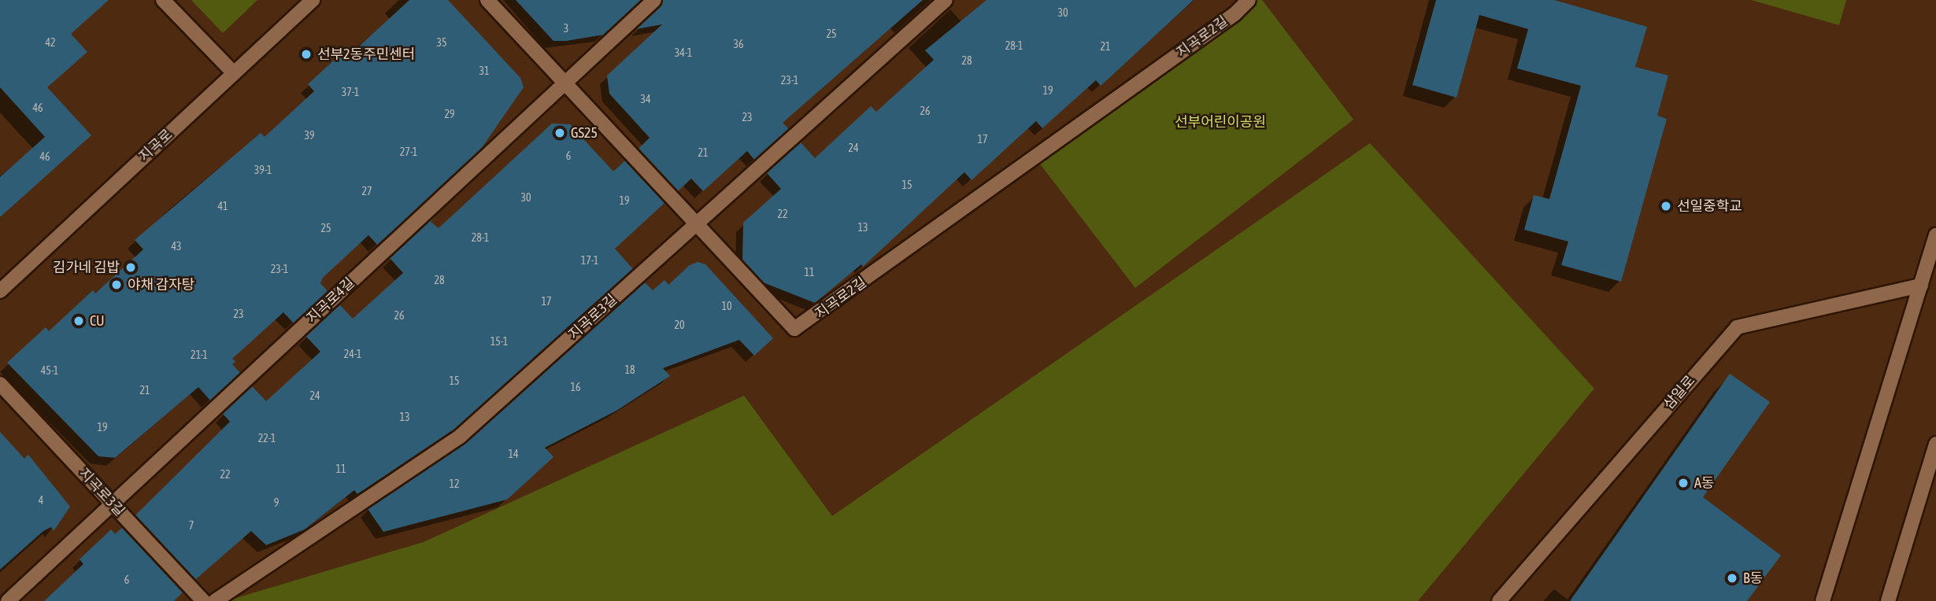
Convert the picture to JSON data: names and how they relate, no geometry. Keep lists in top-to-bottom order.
{
  "streets": {
    "street": [
      "지곡로2길",
      "지곡로",
      "지곡로4길",
      "지곡로3길",
      "삼일로"
    ]
  },
  "crossings": [
    ["지곡로2길", "지곡로4길"],
    ["지곡로2길", "지곡로3길"],
    ["지곡로4길", "지곡로3길"]
  ],
  "parks": ["선부어린이공원"],
  "places": [
    "선부2동주민센터",
    "GS25",
    "선일중학교",
    "김가네 김밥",
    "야채 감자탕",
    "CU",
    "A동",
    "B동"
  ],
  "house_numbers": [
    "30",
    "3",
    "25",
    "42",
    "35",
    "36",
    "28-1",
    "21",
    "34-1",
    "28",
    "31",
    "23-1",
    "19",
    "37-1",
    "34",
    "46",
    "26",
    "29",
    "23",
    "39",
    "17",
    "24",
    "27-1",
    "21",
    "6",
    "46",
    "39-1",
    "15",
    "27",
    "30",
    "19",
    "41",
    "22",
    "13",
    "25",
    "28-1",
    "43",
    "17-1",
    "23-1",
    "11",
    "28",
    "17",
    "10",
    "23",
    "26",
    "20",
    "15-1",
    "24-1",
    "21-1",
    "18",
    "45-1",
    "15",
    "16",
    "21",
    "24",
    "13",
    "19",
    "22-1",
    "14",
    "11",
    "22",
    "12",
    "4",
    "9",
    "7",
    "6"
  ]
}
